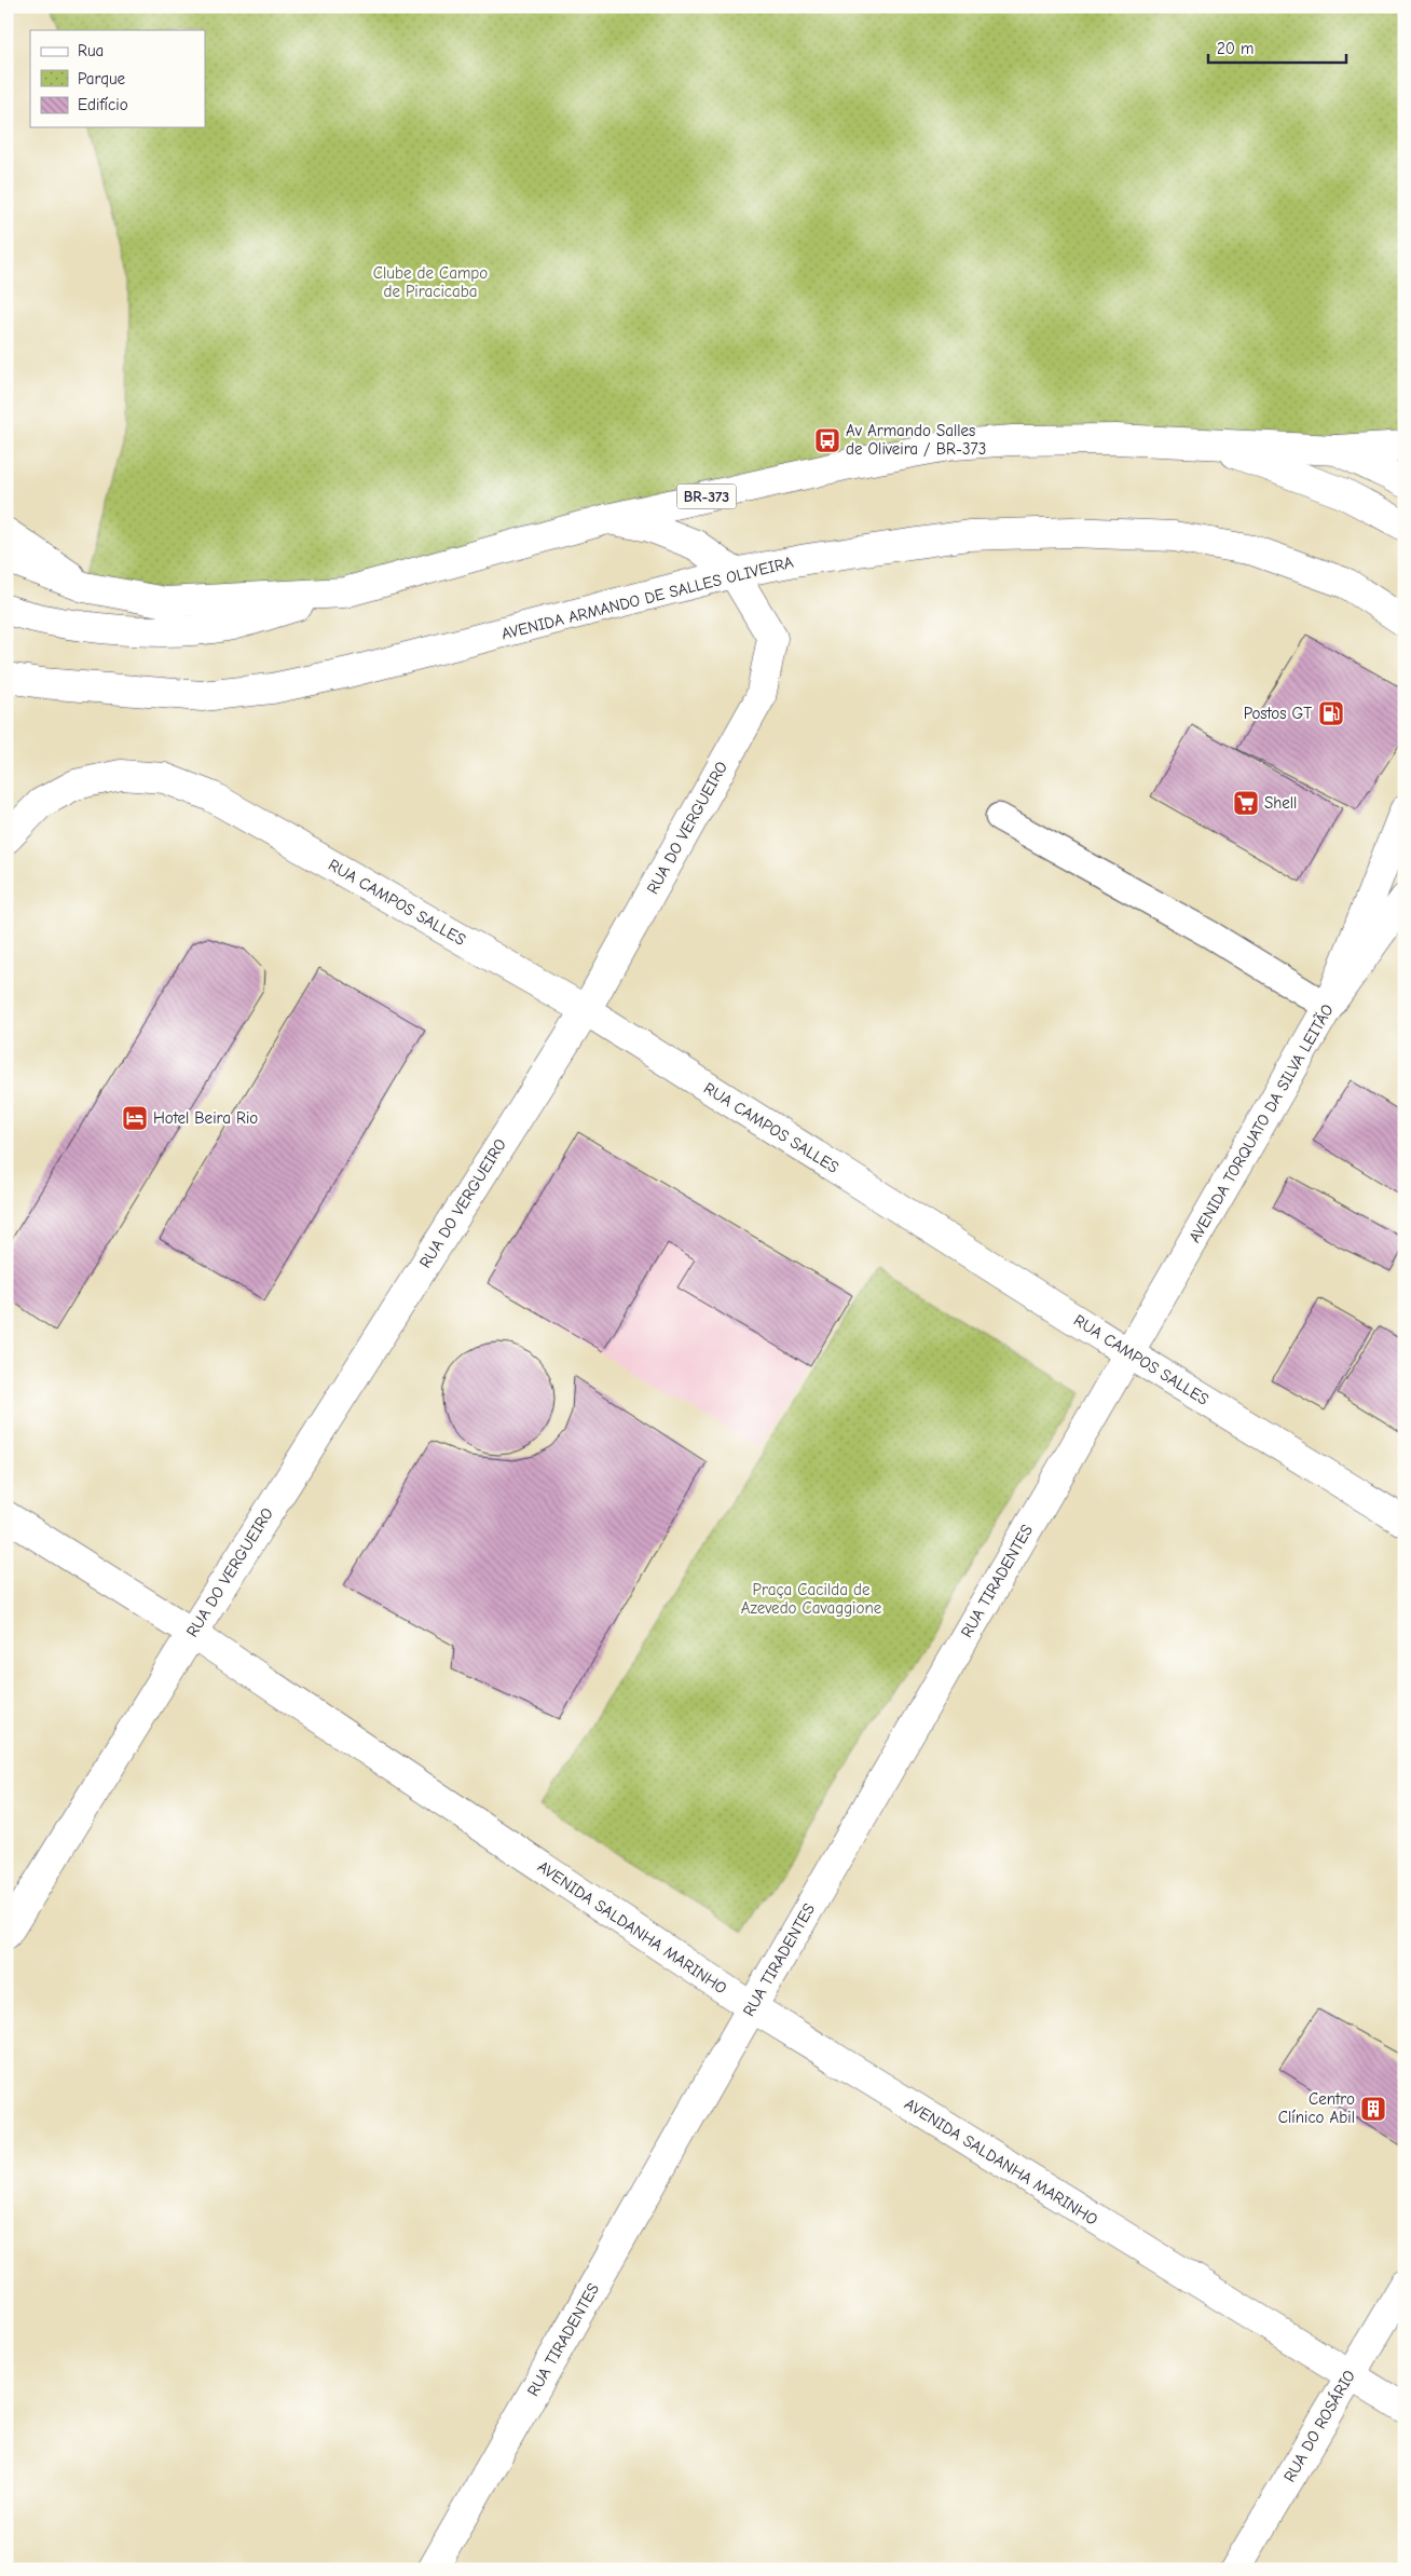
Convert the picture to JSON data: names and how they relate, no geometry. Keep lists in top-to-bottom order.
{
  "streets": {
    "street": [
      "BR-373",
      "AVENIDA ARMANDO DE SALLES OLIVEIRA",
      "RUA DO VERGUEIRO",
      "RUA CAMPOS SALLES",
      "AVENIDA TORQUATO DA SILVA LEITÃO",
      "RUA TIRADENTES",
      "AVENIDA SALDANHA MARINHO",
      "RUA DO ROSÁRIO"
    ]
  },
  "crossings": [
    ["BR-373", "RUA DO VERGUEIRO"],
    ["AVENIDA ARMANDO DE SALLES OLIVEIRA", "RUA DO VERGUEIRO"],
    ["RUA DO VERGUEIRO", "RUA CAMPOS SALLES"],
    ["RUA DO VERGUEIRO", "AVENIDA SALDANHA MARINHO"],
    ["RUA CAMPOS SALLES", "AVENIDA TORQUATO DA SILVA LEITÃO"],
    ["RUA CAMPOS SALLES", "RUA TIRADENTES"],
    ["AVENIDA TORQUATO DA SILVA LEITÃO", "RUA TIRADENTES"],
    ["RUA TIRADENTES", "AVENIDA SALDANHA MARINHO"],
    ["AVENIDA SALDANHA MARINHO", "RUA DO ROSÁRIO"]
  ],
  "parks": ["Clube de Campo de Piracicaba", "Praça Cacilda de Azevedo Cavaggione"],
  "places": {
    "bus stop": ["Av Armando Salles de Oliveira / BR-373"],
    "fuel station": ["Postos GT"],
    "supermarket": ["Shell"],
    "hotel": ["Hotel Beira Rio"],
    "building": ["Centro Clínico Abil"]
  },
  "legend": ["Rua", "Parque", "Edifício"],
  "scale_bar": "20 m"
}
